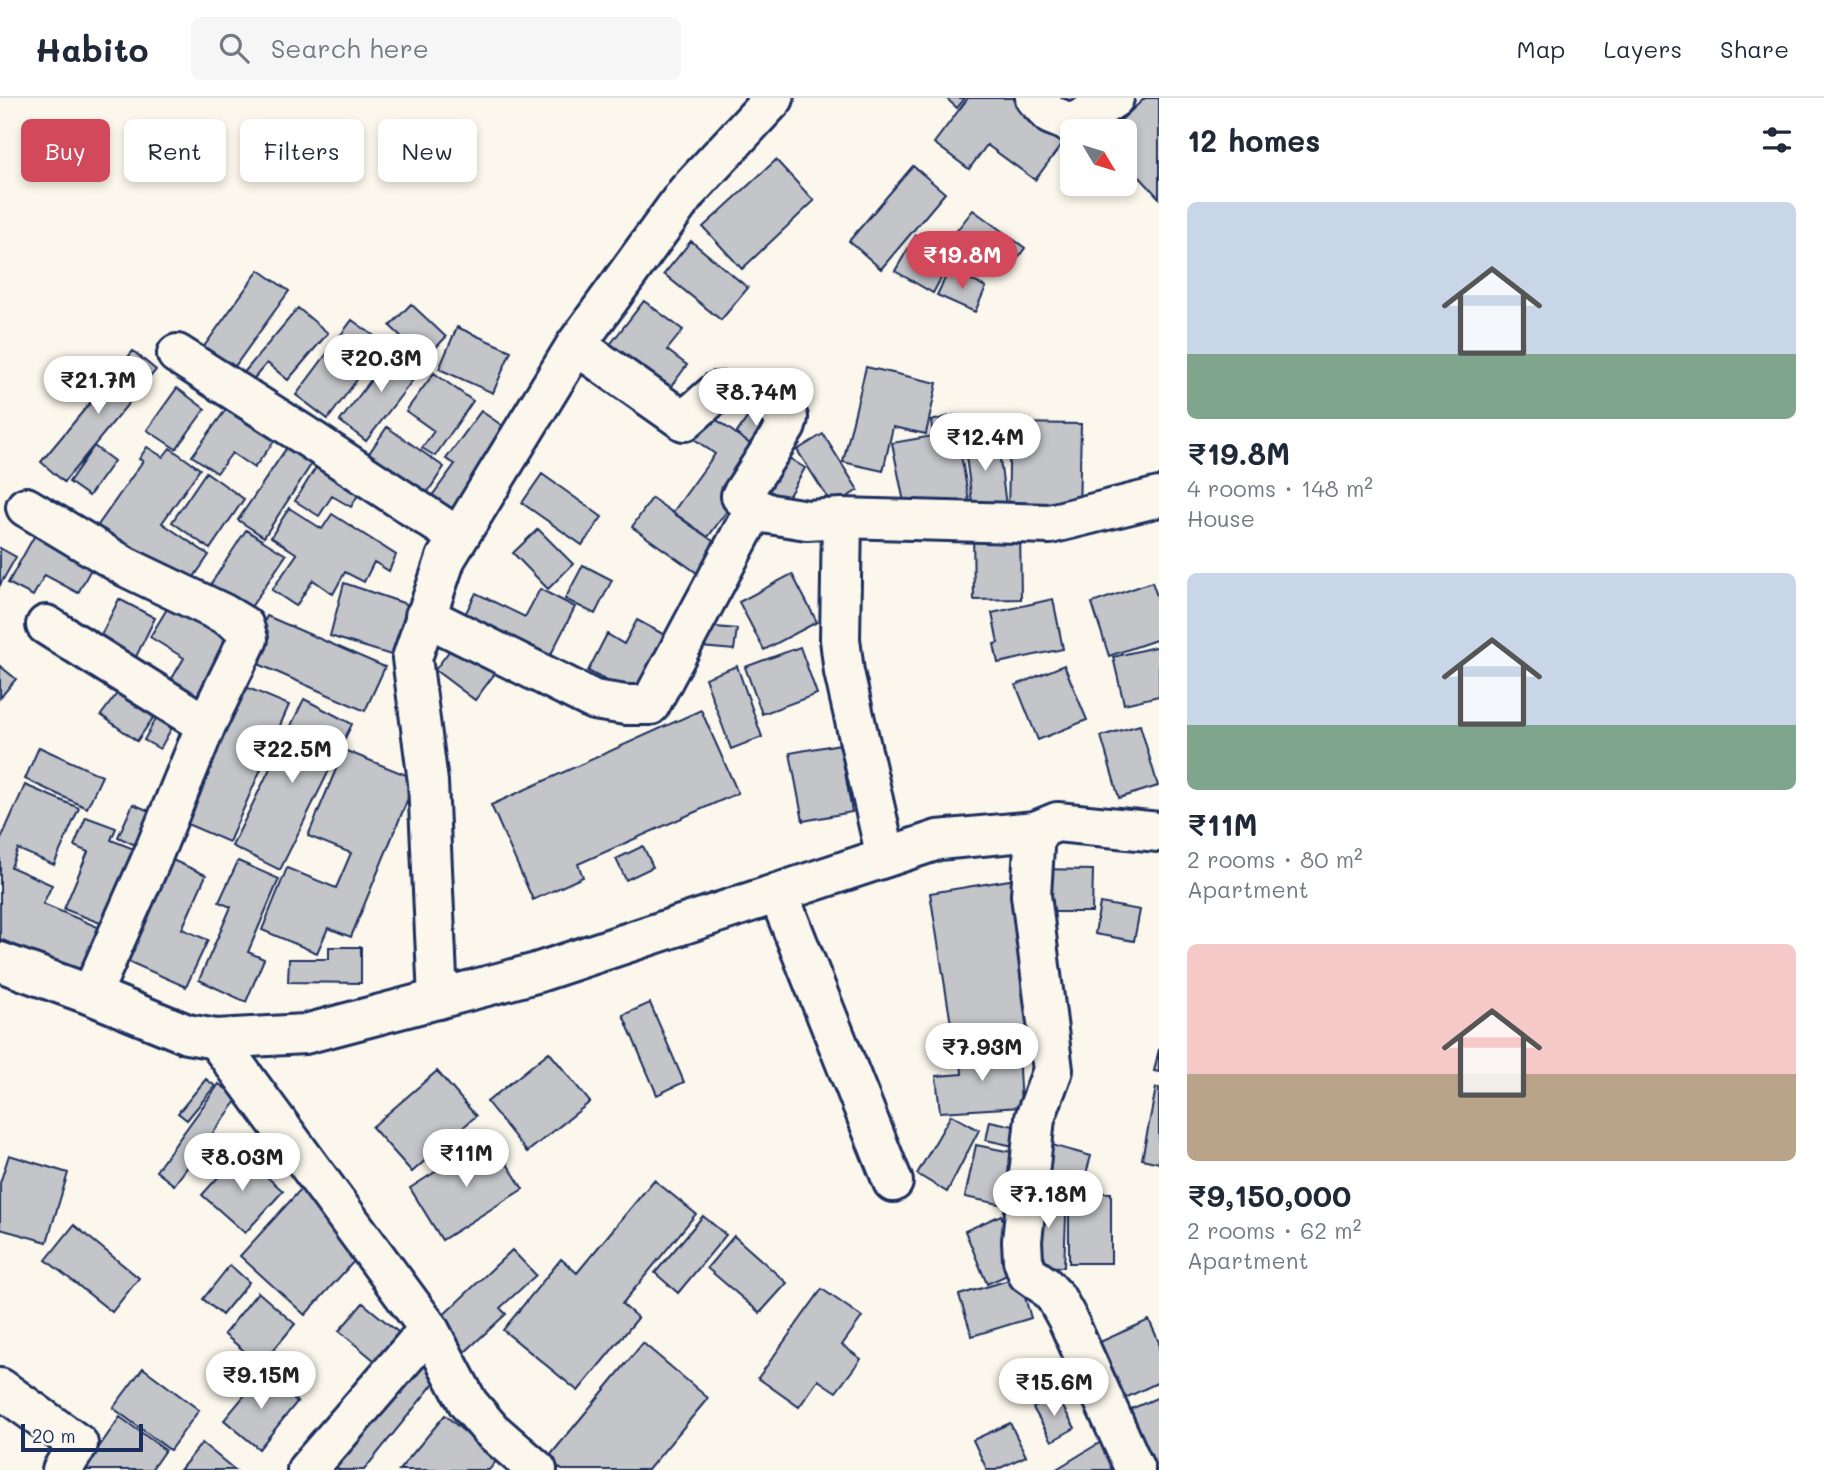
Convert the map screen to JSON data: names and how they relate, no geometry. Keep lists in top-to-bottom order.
{
  "scale_bar": "20 m",
  "north": "bottom right",
  "page": {
    "header": "Habito",
    "search": "Search here",
    "nav": ["Map", "Layers", "Share"],
    "heading": "12 homes",
    "chip": [
      "Buy",
      "Rent",
      "Filters",
      "New"
    ],
    "list": [
      {
        "name": "₹19.8M",
        "note": "4 rooms · 148 m² · House"
      },
      {
        "name": "₹11M",
        "note": "2 rooms · 80 m² · Apartment"
      },
      {
        "name": "₹9,150,000",
        "note": "2 rooms · 62 m² · Apartment"
      }
    ],
    "price": [
      "₹19.8M",
      "₹20.3M",
      "₹21.7M",
      "₹8.74M",
      "₹12.4M",
      "₹22.5M",
      "₹7.93M",
      "₹11M",
      "₹8.03M",
      "₹7.18M",
      "₹9.15M",
      "₹15.6M"
    ],
    "scale": "20 m"
  }
}
